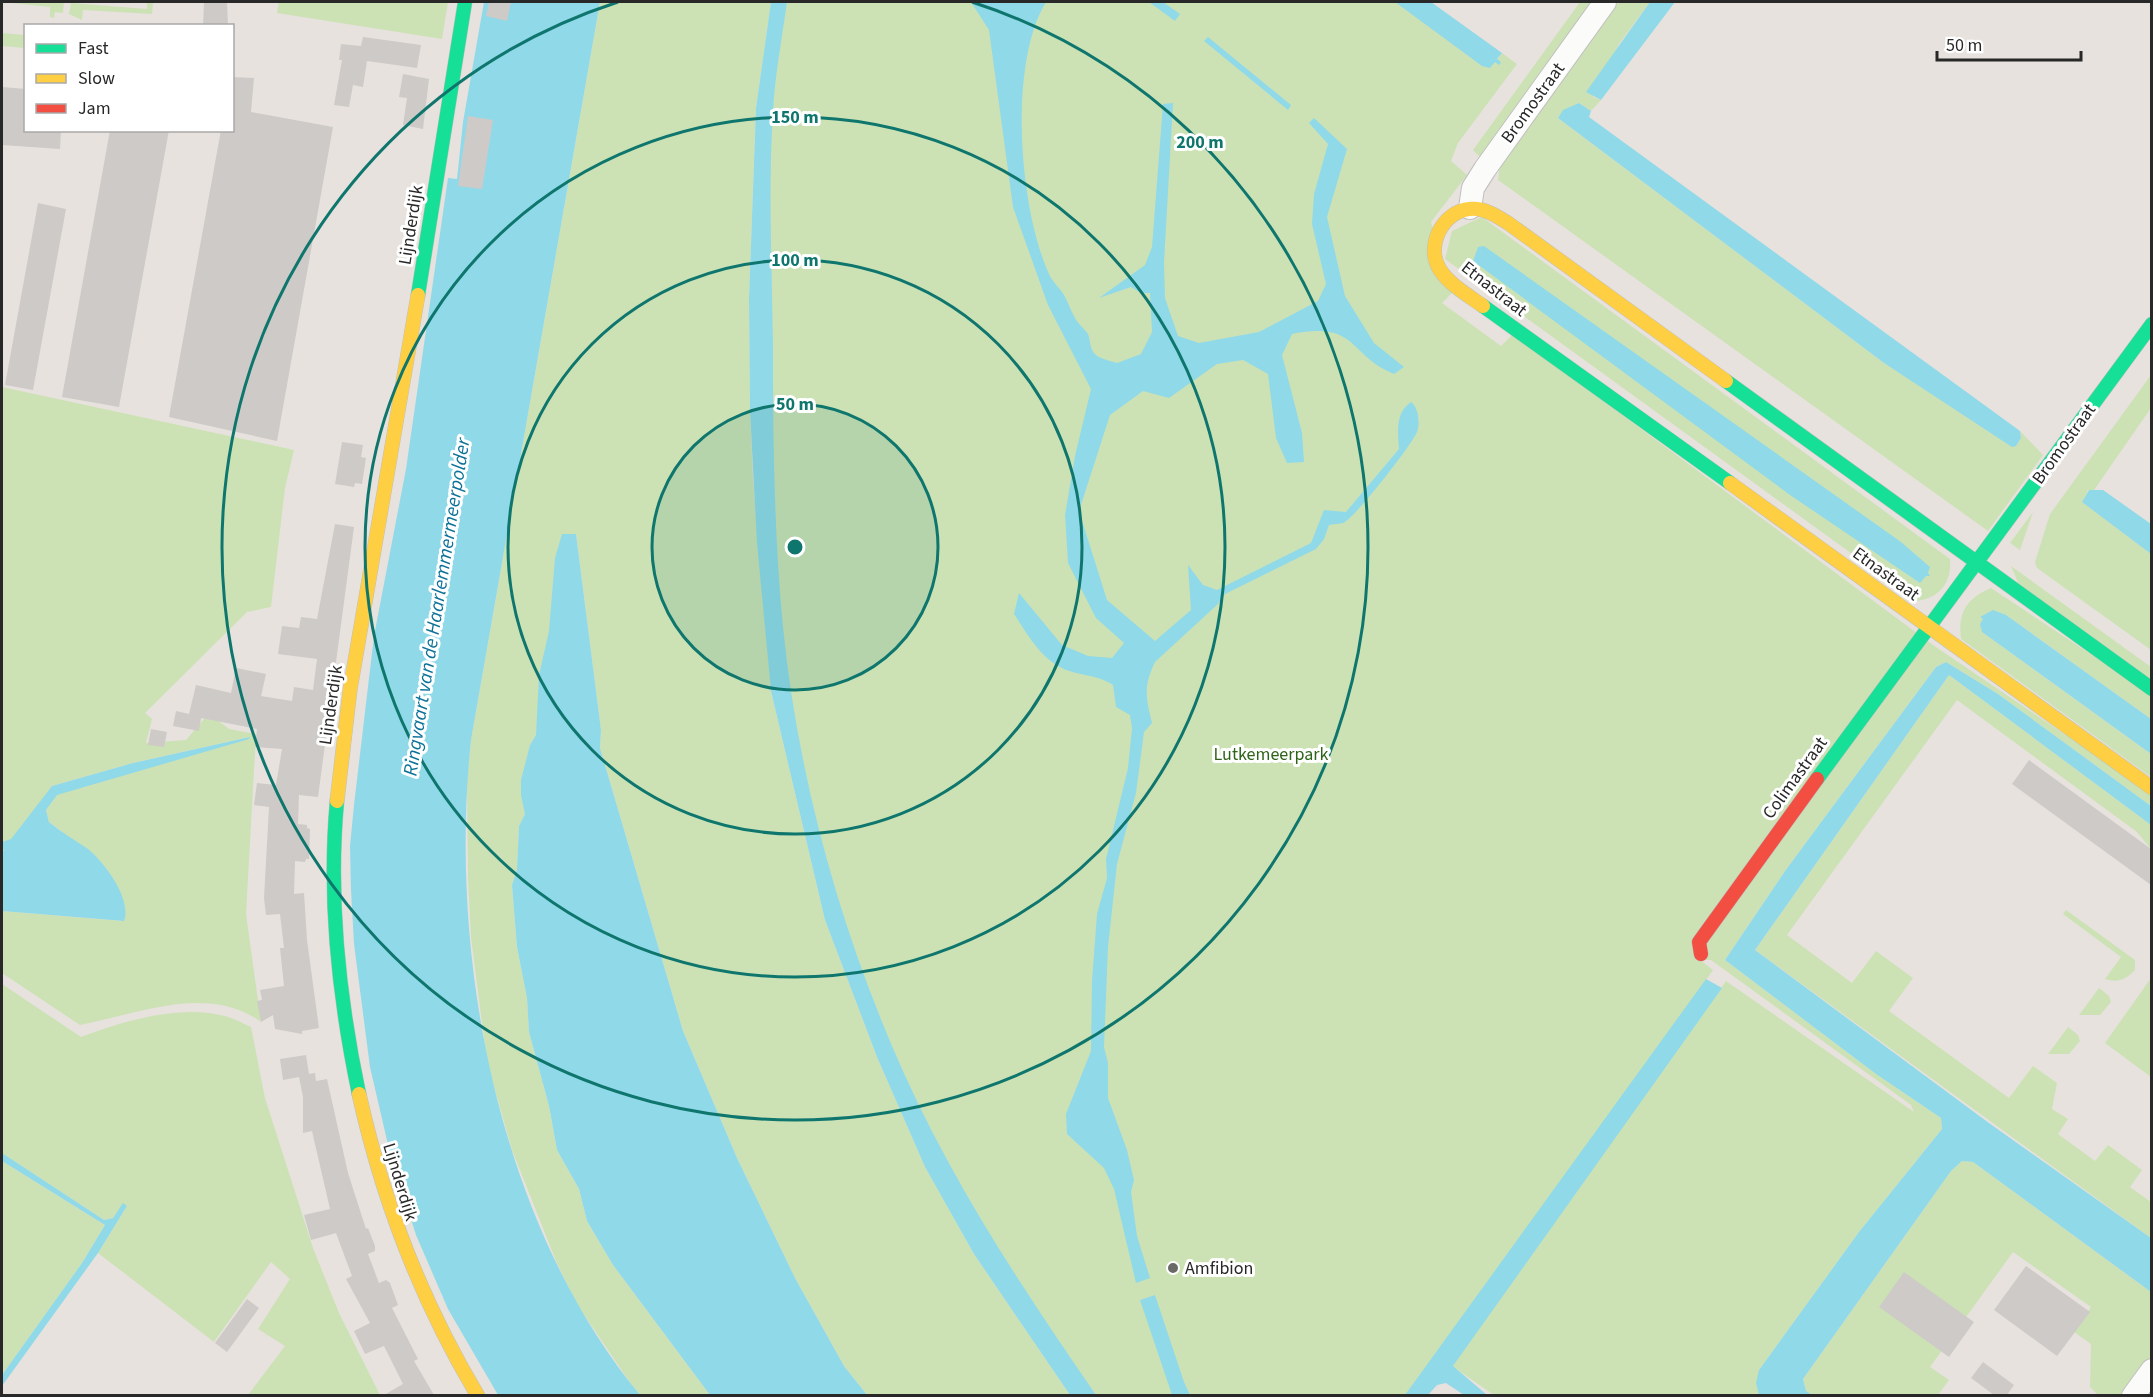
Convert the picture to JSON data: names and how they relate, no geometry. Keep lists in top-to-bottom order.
{
  "streets": {
    "street": [
      "Bromostraat",
      "Lijnderdijk",
      "Etnastraat",
      "Colimastraat"
    ]
  },
  "crossings": [
    ["Bromostraat", "Etnastraat"],
    ["Bromostraat", "Colimastraat"],
    ["Etnastraat", "Colimastraat"]
  ],
  "water": ["Ringvaart van de Haarlemmermeerpolder"],
  "parks": ["Lutkemeerpark"],
  "places": ["Amfibion"],
  "legend": ["Fast", "Slow", "Jam"],
  "scale_bar": "50 m",
  "rings": [
    "150 m",
    "200 m",
    "100 m",
    "50 m"
  ]
}
